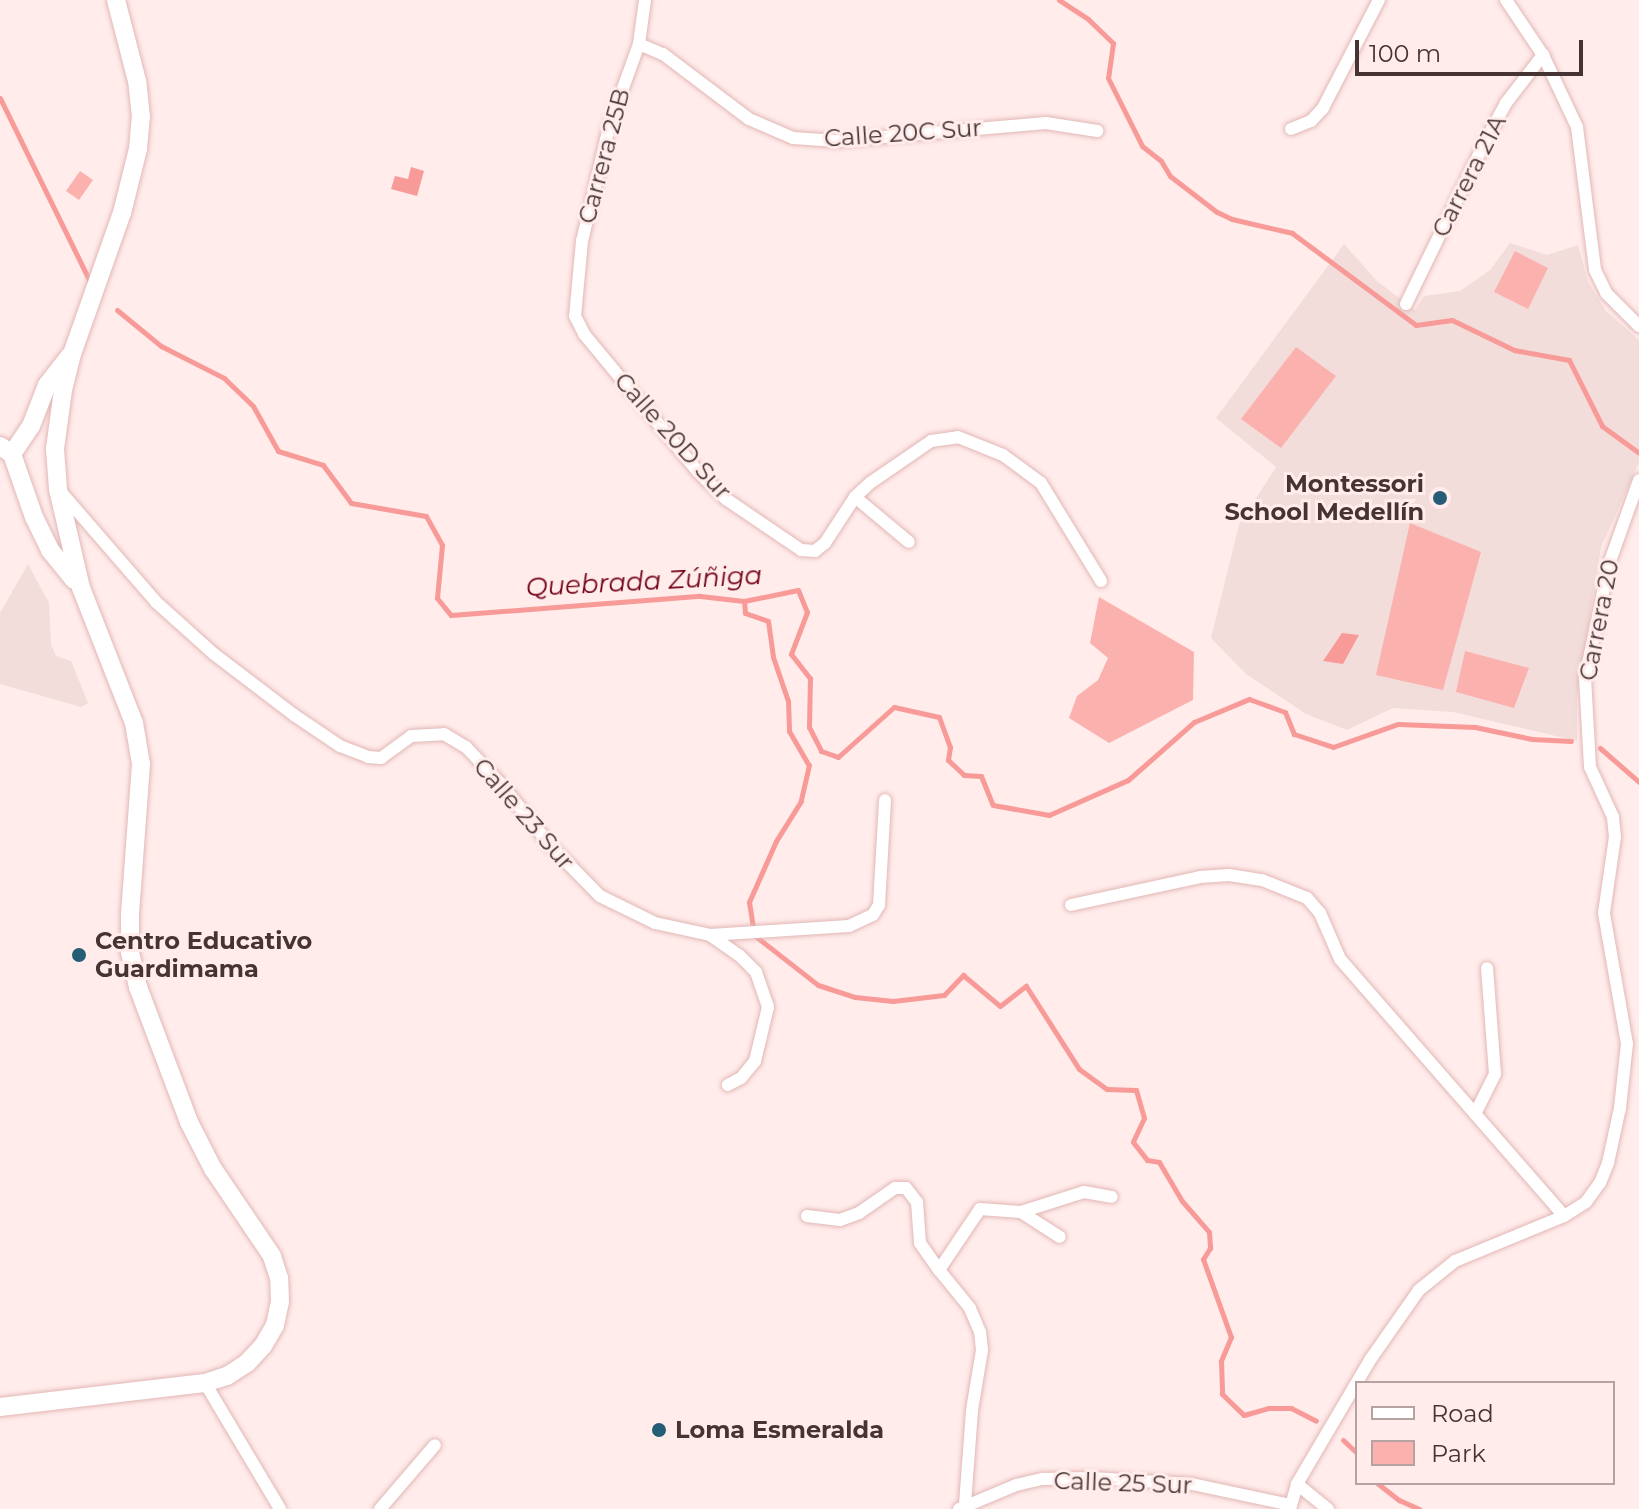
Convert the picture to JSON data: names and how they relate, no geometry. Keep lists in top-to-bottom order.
{
  "streets": {
    "street": [
      "Calle 20C Sur",
      "Carrera 25B",
      "Carrera 21A",
      "Calle 20D Sur",
      "Carrera 20",
      "Calle 23 Sur",
      "Calle 25 Sur"
    ]
  },
  "crossings": [
    ["Calle 20C Sur", "Carrera 25B"],
    ["Carrera 25B", "Calle 20D Sur"],
    ["Carrera 20", "Calle 25 Sur"]
  ],
  "water": ["Quebrada Zúñiga"],
  "places": ["Montessori School Medellín", "Centro Educativo Guardimama", "Loma Esmeralda"],
  "legend": ["Road", "Park"],
  "scale_bar": "100 m"
}
